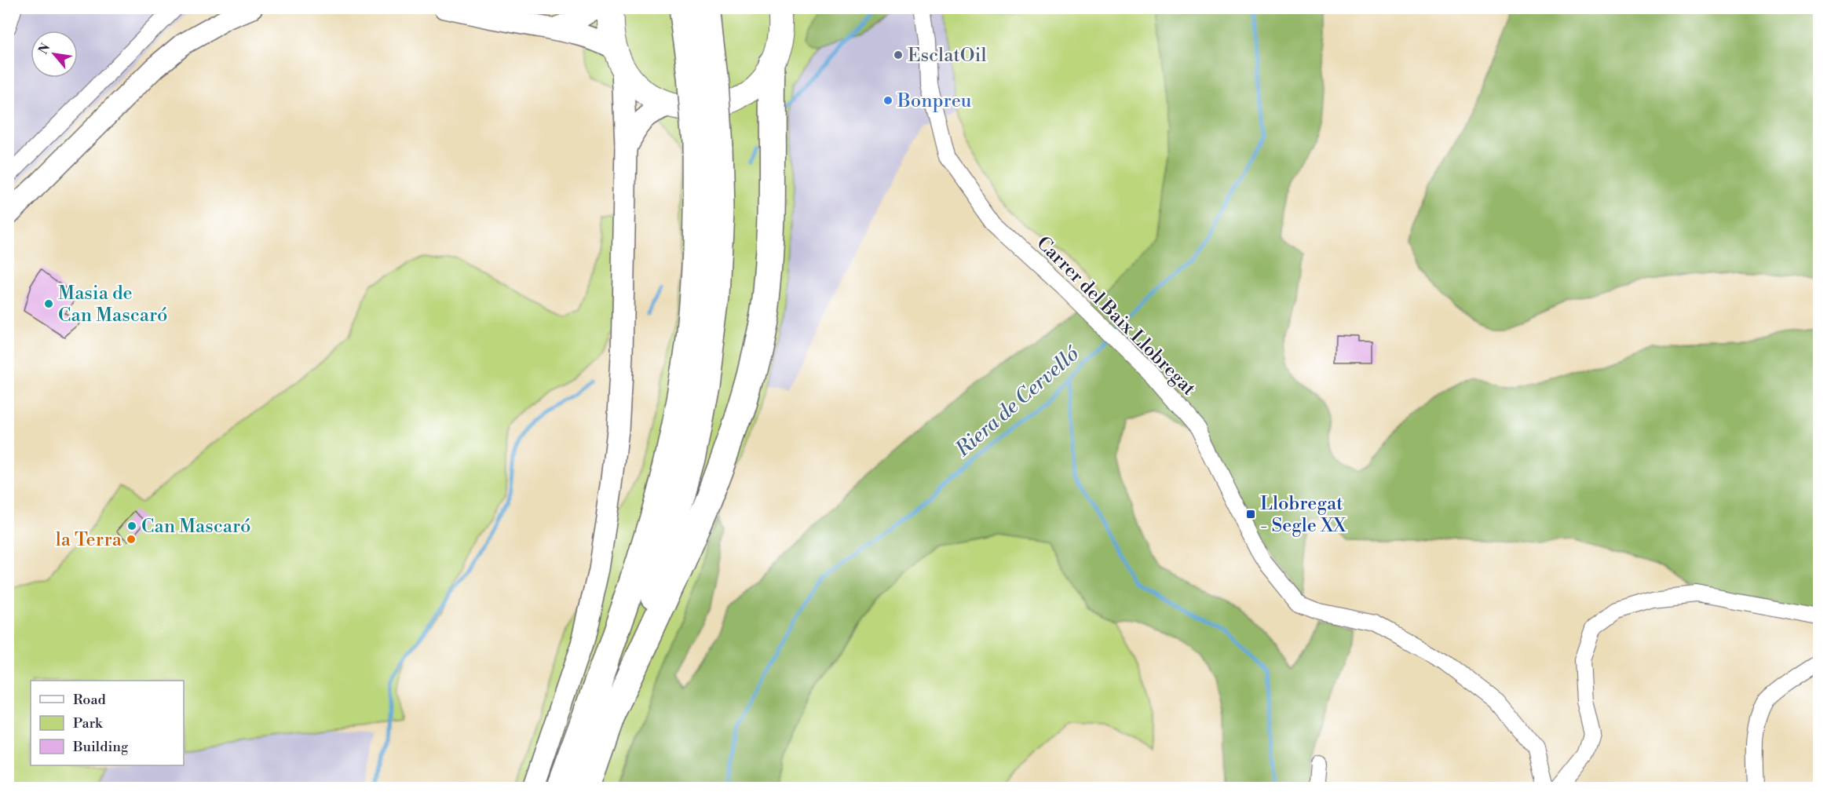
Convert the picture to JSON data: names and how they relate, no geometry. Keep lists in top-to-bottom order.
{
  "streets": {
    "street": ["Carrer del Baix Llobregat"]
  },
  "water": ["Riera de Cervelló"],
  "places": {
    "other": [
      "EsclatOil",
      "Bonpreu",
      "Masia de Can Mascaró",
      "Can Mascaró",
      "la Terra"
    ],
    "transit": ["Llobregat - Segle XX"]
  },
  "legend": ["Road", "Park", "Building"],
  "north": "top left"
}
